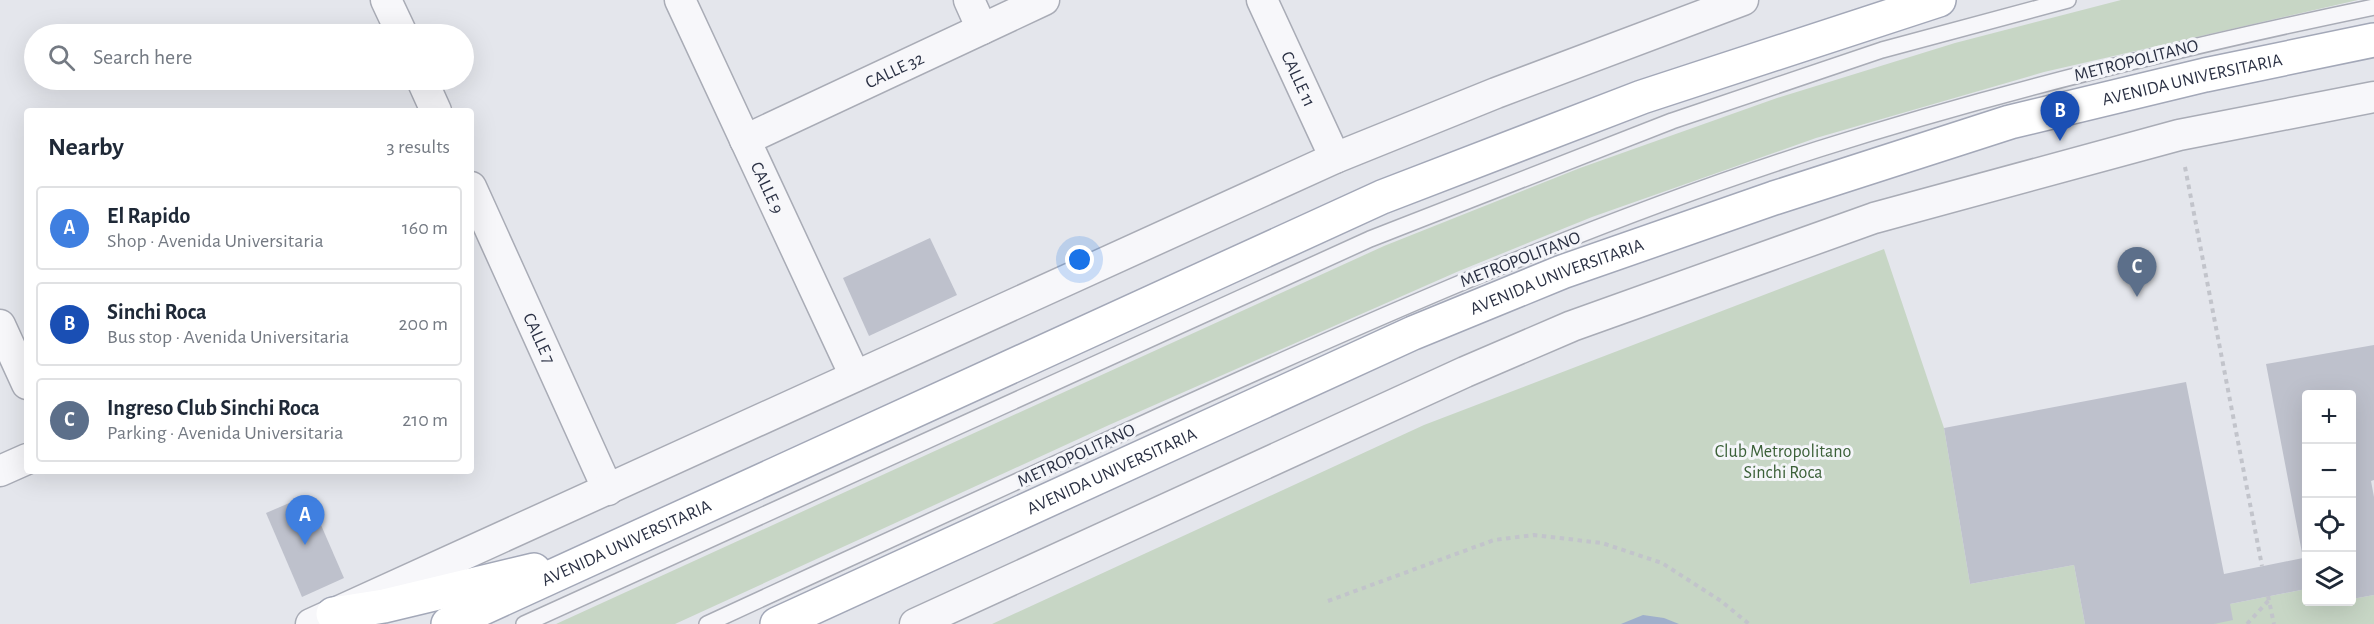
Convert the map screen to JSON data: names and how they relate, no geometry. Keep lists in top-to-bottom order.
{
  "streets": {
    "main road": ["AVENIDA UNIVERSITARIA"],
    "street": [
      "CALLE 32",
      "CALLE 11",
      "CALLE 9",
      "CALLE 7"
    ],
    "lane": ["METROPOLITANO"]
  },
  "crossings": [
    ["CALLE 32", "CALLE 9"]
  ],
  "parks": ["Club Metropolitano Sinchi Roca"],
  "page": {
    "search": "Search here",
    "pins": ["B", "C", "A"],
    "heading": ["Nearby", "3 results"],
    "list": [
      {
        "mark": "A",
        "name": "El Rapido",
        "note": "Shop · Avenida Universitaria",
        "value": "160 m"
      },
      {
        "mark": "B",
        "name": "Sinchi Roca",
        "note": "Bus stop · Avenida Universitaria",
        "value": "200 m"
      },
      {
        "mark": "C",
        "name": "Ingreso Club Sinchi Roca",
        "note": "Parking · Avenida Universitaria",
        "value": "210 m"
      }
    ],
    "map_buttons": ["+", "−"]
  }
}
